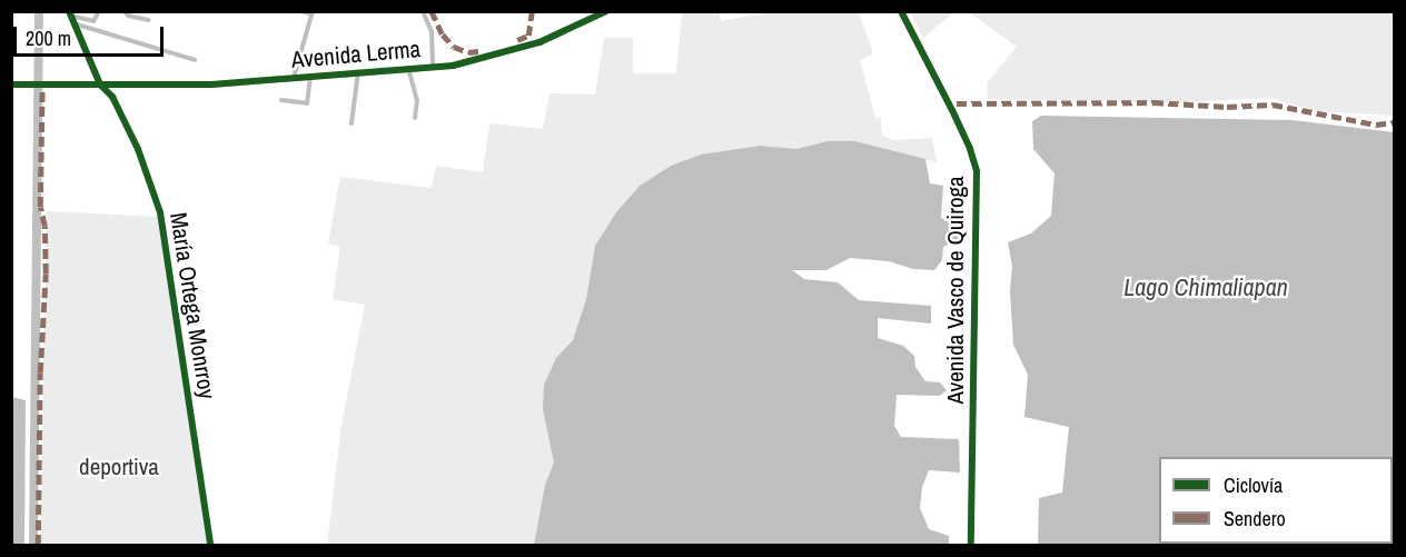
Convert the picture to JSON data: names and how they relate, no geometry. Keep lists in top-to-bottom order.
{
  "streets": {
    "street": ["Avenida Lerma", "Avenida Vasco de Quiroga", "María Ortega Monrroy"]
  },
  "crossings": [
    ["Avenida Lerma", "María Ortega Monrroy"]
  ],
  "water": ["Lago Chimaliapan"],
  "parks": ["deportiva"],
  "legend": ["Ciclovía", "Sendero"],
  "scale_bar": "200 m"
}
